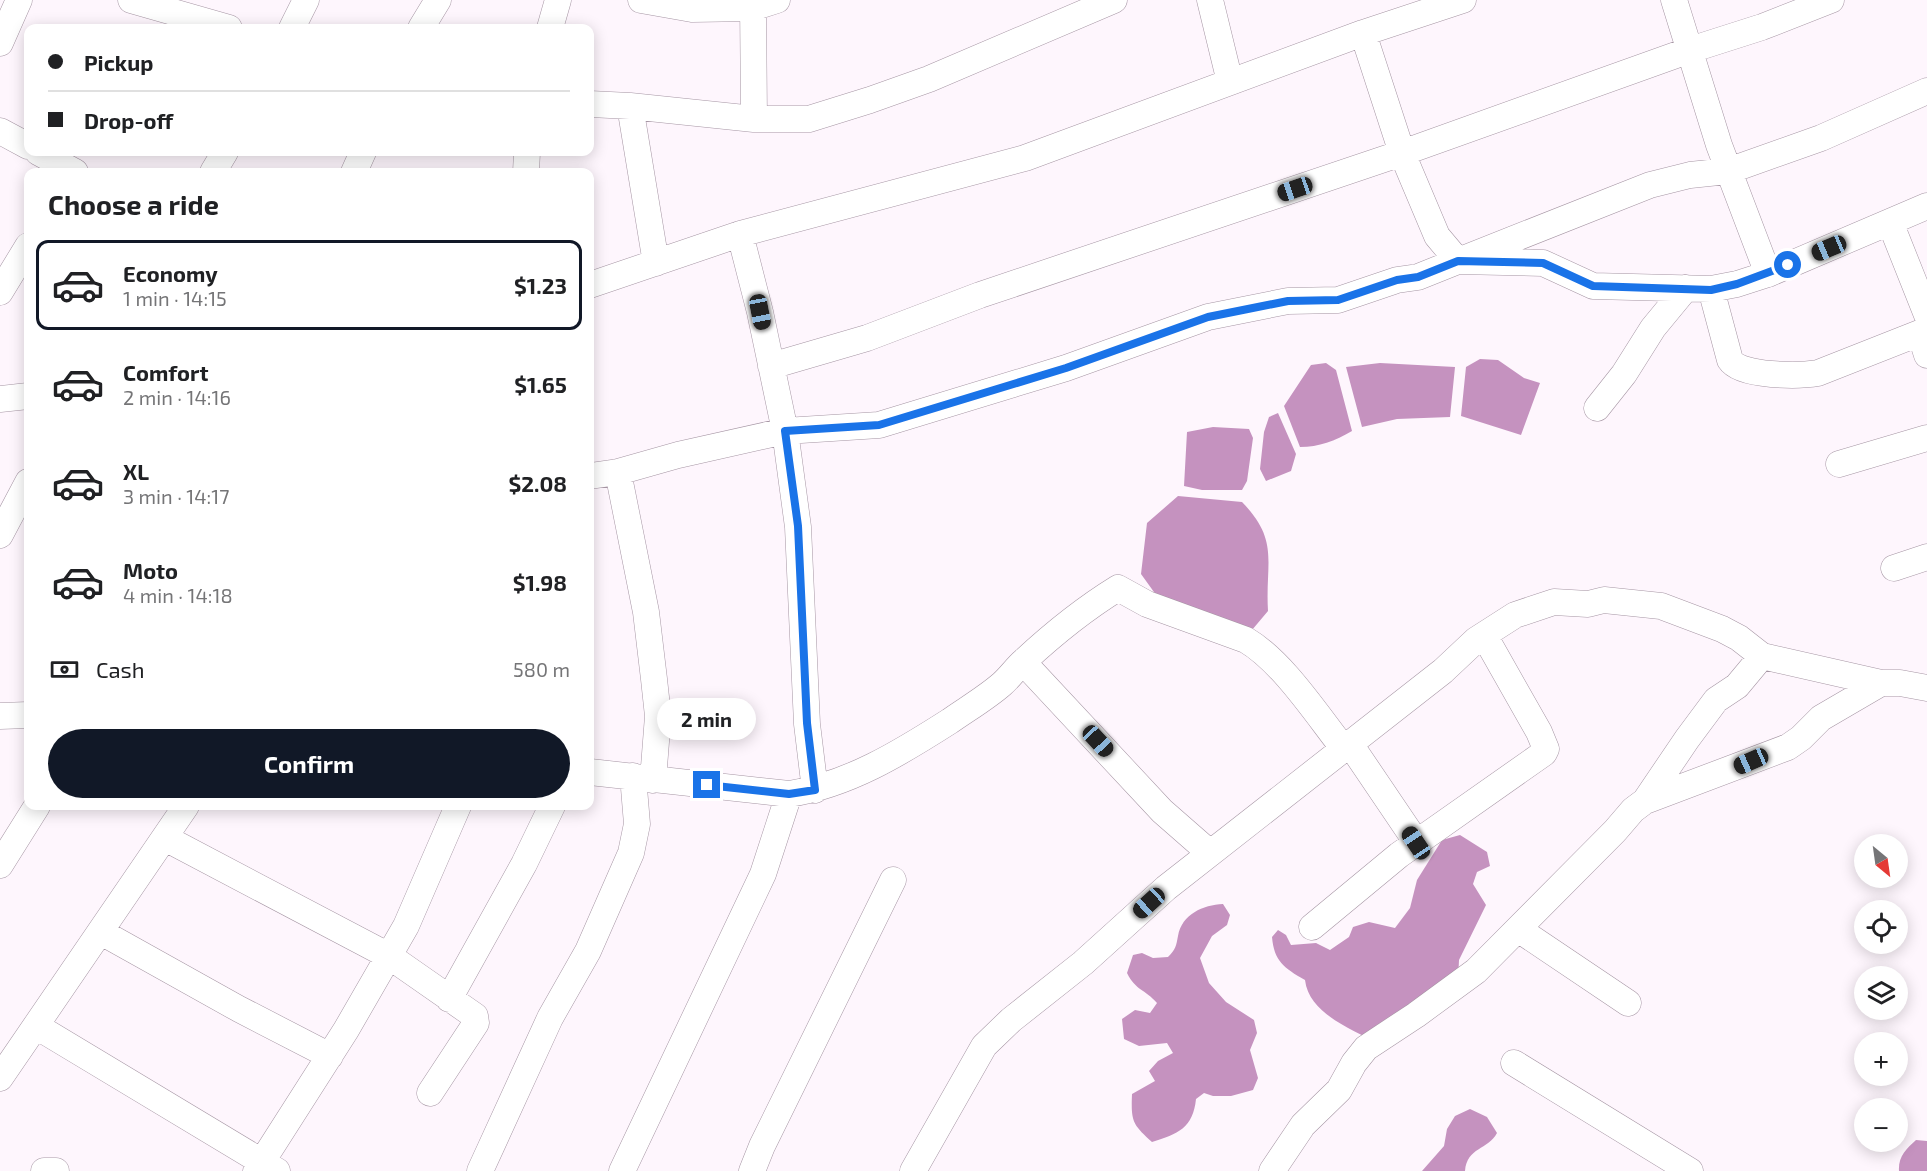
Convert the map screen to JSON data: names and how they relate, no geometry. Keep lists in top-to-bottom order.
{
  "north": "bottom right",
  "page": {
    "banner": ["Pickup", "Drop-off"],
    "heading": "Choose a ride",
    "list": [
      {
        "name": "Economy",
        "note": "1 min · 14:15",
        "value": "$1.23"
      },
      {
        "name": "Comfort",
        "note": "2 min · 14:16",
        "value": "$1.65"
      },
      {
        "name": "XL",
        "note": "3 min · 14:17",
        "value": "$2.08"
      },
      {
        "name": "Moto",
        "note": "4 min · 14:18",
        "value": "$1.98"
      }
    ],
    "pay": ["Cash", "580 m"],
    "bubble": "2 min",
    "buttons": "Confirm",
    "map_buttons": ["+", "−"]
  }
}
